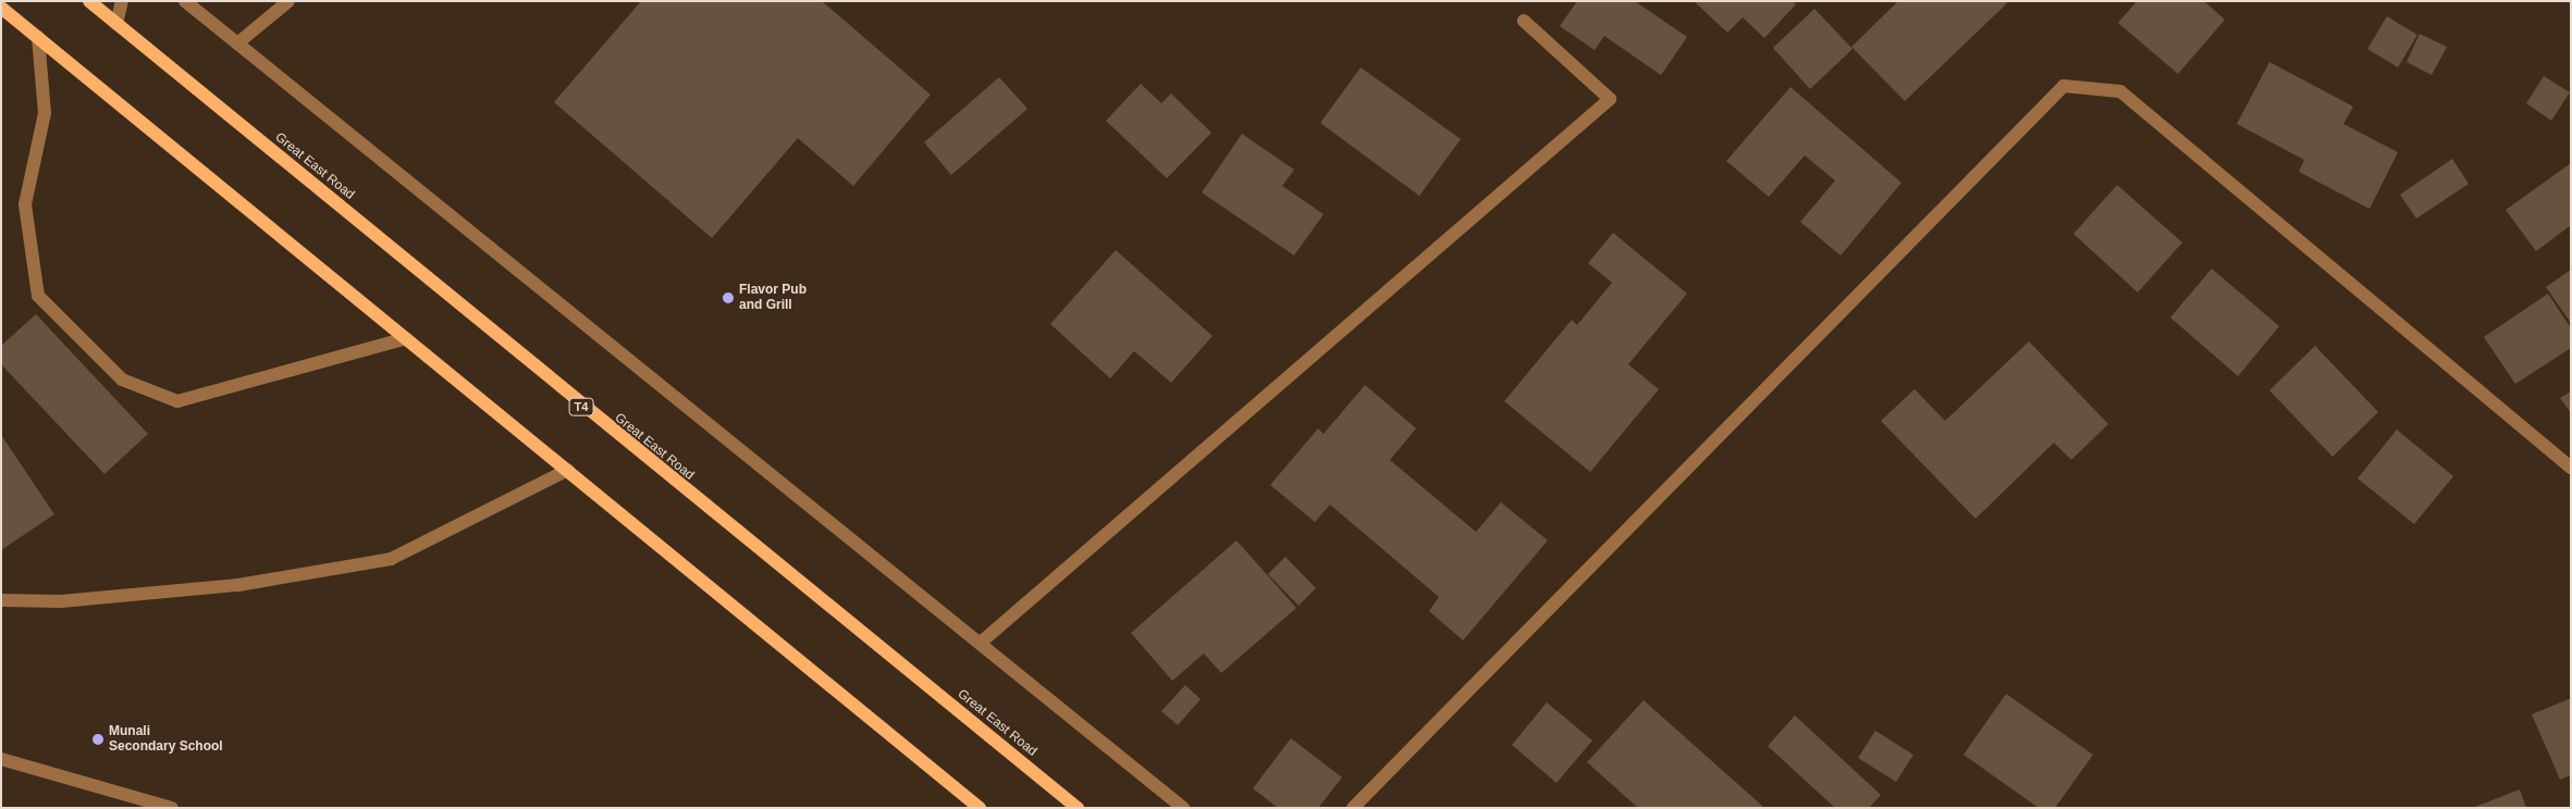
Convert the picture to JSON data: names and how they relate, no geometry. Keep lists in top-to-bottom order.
{
  "streets": {
    "main road": ["Great East Road", "T4"]
  },
  "places": ["Flavor Pub and Grill", "Munali Secondary School"]
}
